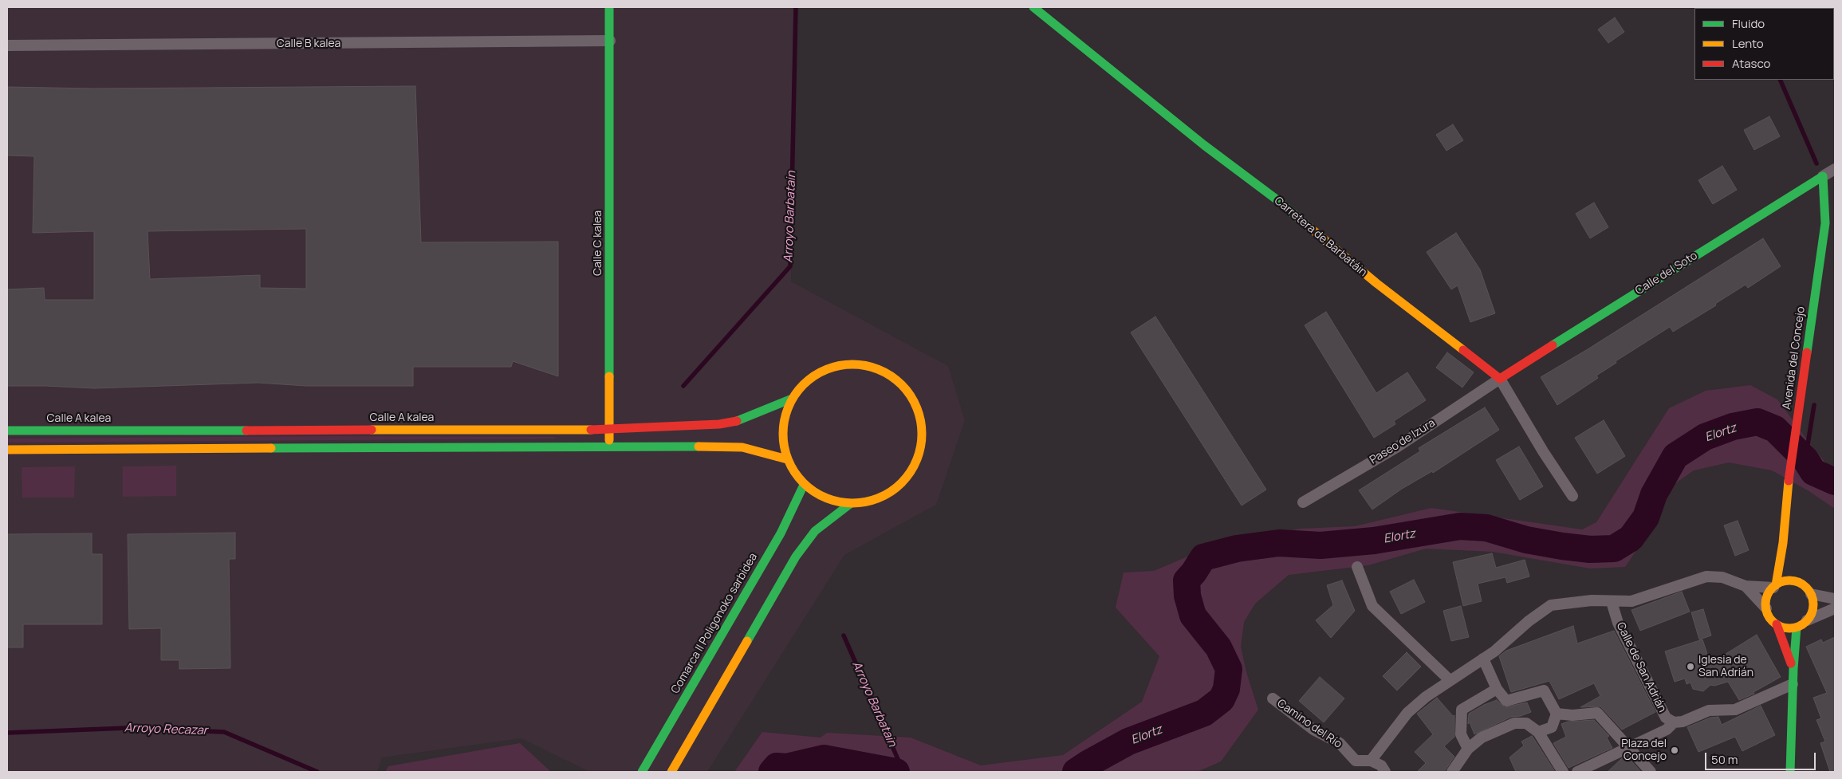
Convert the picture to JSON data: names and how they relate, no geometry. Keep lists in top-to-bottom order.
{
  "streets": {
    "street": [
      "Calle B kalea",
      "Carretera de Barbatáin",
      "Calle C kalea",
      "Calle del Soto",
      "Avenida del Concejo",
      "Calle A kalea",
      "Paseo de Izura",
      "Comarca II Poligonoko sarbidea",
      "Calle de San Adrián",
      "Camino del Río"
    ]
  },
  "crossings": [
    ["Calle B kalea", "Calle C kalea"],
    ["Carretera de Barbatáin", "Calle del Soto"],
    ["Carretera de Barbatáin", "Paseo de Izura"],
    ["Calle C kalea", "Calle A kalea"],
    ["Calle del Soto", "Avenida del Concejo"],
    ["Calle del Soto", "Paseo de Izura"],
    ["Calle A kalea", "Comarca II Poligonoko sarbidea"]
  ],
  "water": ["Arroyo Barbatain", "Elortz", "Arroyo Recazar"],
  "places": ["Iglesia de San Adrián", "Plaza del Concejo"],
  "legend": ["Fluido", "Lento", "Atasco"],
  "scale_bar": "50 m"
}
